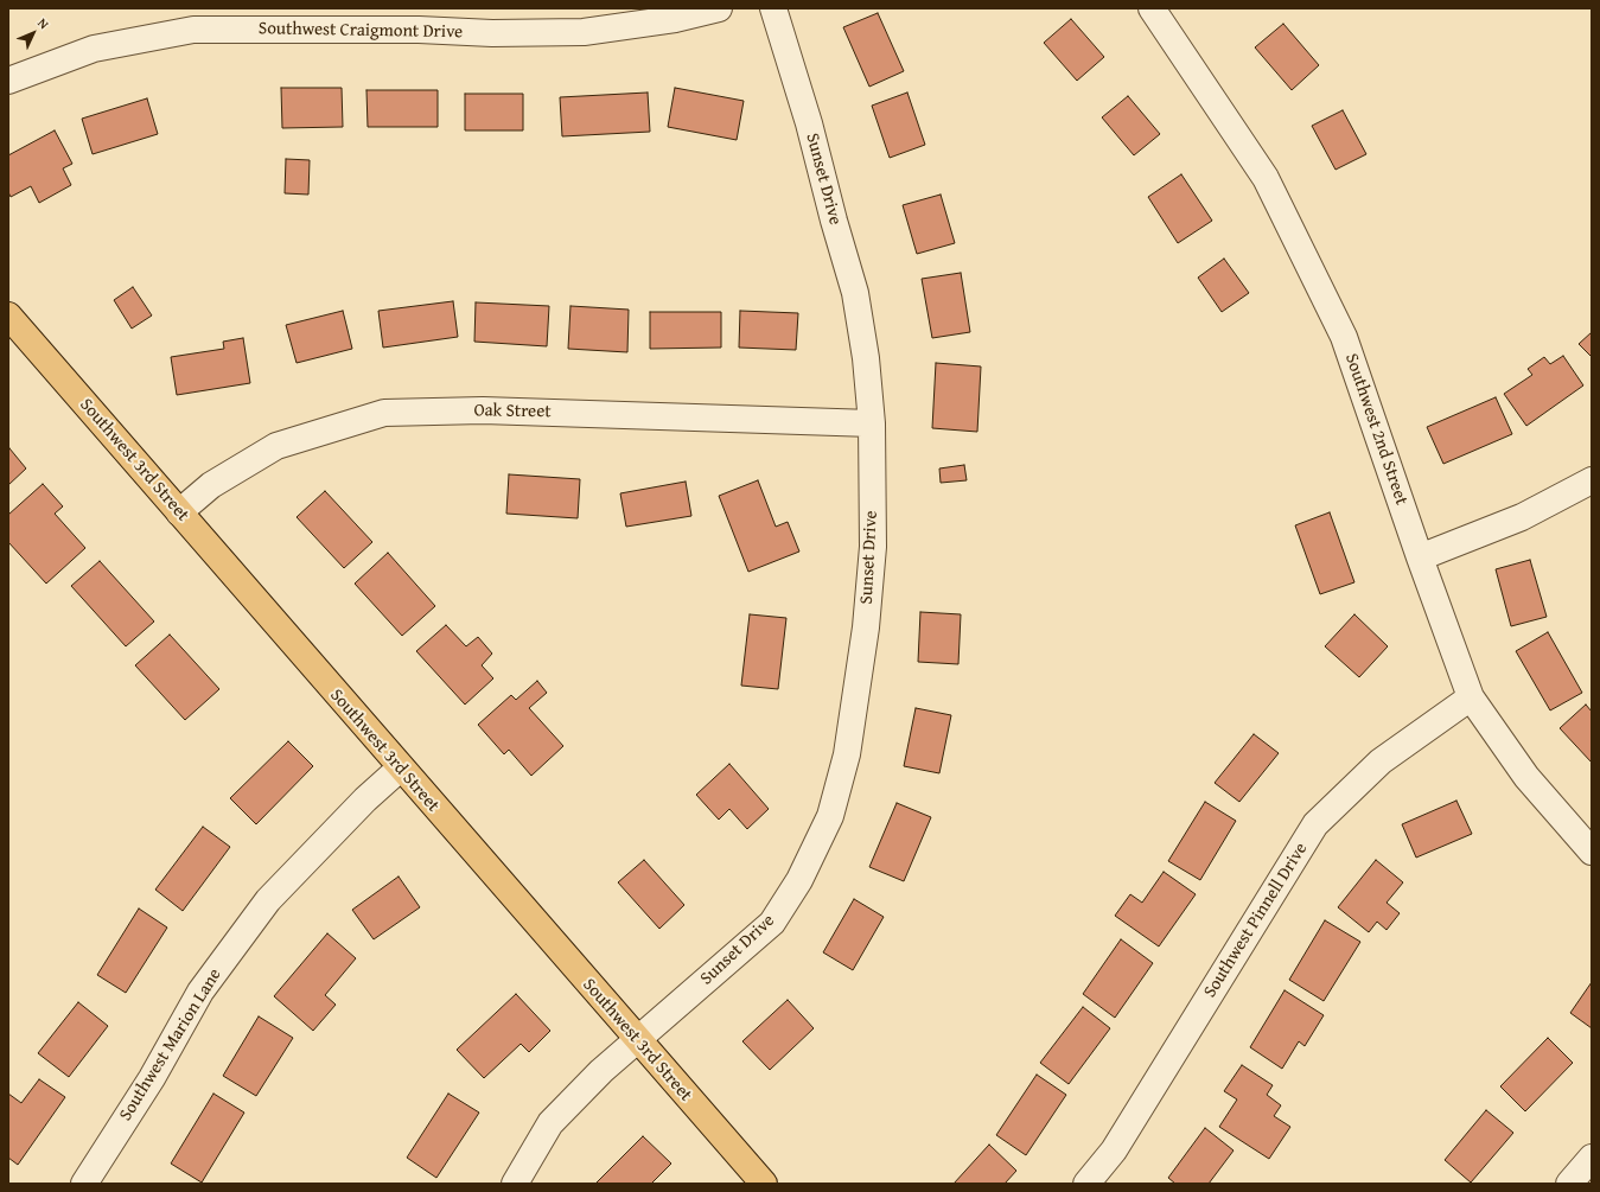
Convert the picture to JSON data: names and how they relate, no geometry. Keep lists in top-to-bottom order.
{
  "streets": {
    "main road": ["Southwest 3rd Street"],
    "street": [
      "Southwest Craigmont Drive",
      "Sunset Drive",
      "Oak Street",
      "Southwest 2nd Street",
      "Southwest Pinnell Drive",
      "Southwest Marion Lane"
    ]
  },
  "crossings": [
    ["Sunset Drive", "Oak Street"],
    ["Sunset Drive", "Southwest 3rd Street"],
    ["Oak Street", "Southwest 3rd Street"],
    ["Southwest 2nd Street", "Southwest Pinnell Drive"],
    ["Southwest 3rd Street", "Southwest Marion Lane"]
  ],
  "north": "top right"
}
